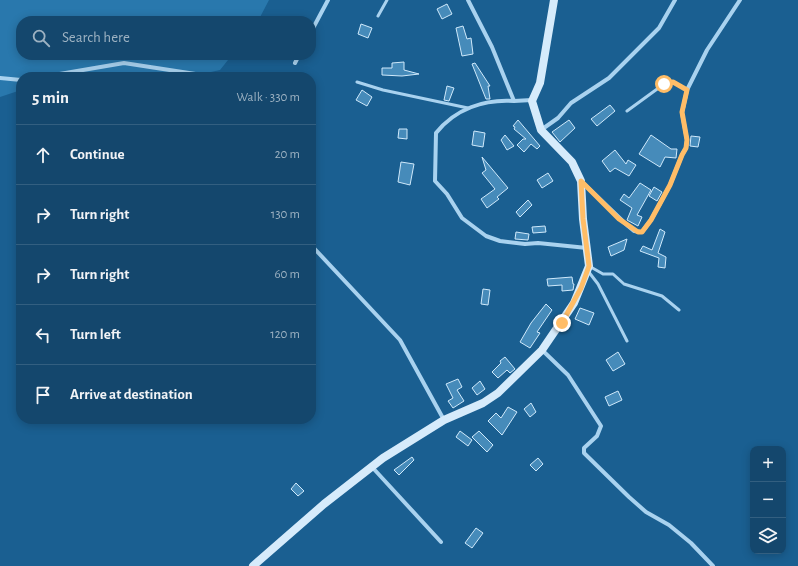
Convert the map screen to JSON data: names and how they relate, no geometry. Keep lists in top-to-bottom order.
{
  "page": {
    "search": "Search here",
    "heading": ["5 min", "Walk · 330 m"],
    "list": [
      ["Continue", "20 m"],
      ["Turn right", "130 m"],
      ["Turn right", "60 m"],
      ["Turn left", "120 m"],
      "Arrive at destination"
    ],
    "map_buttons": ["+", "−"]
  }
}
